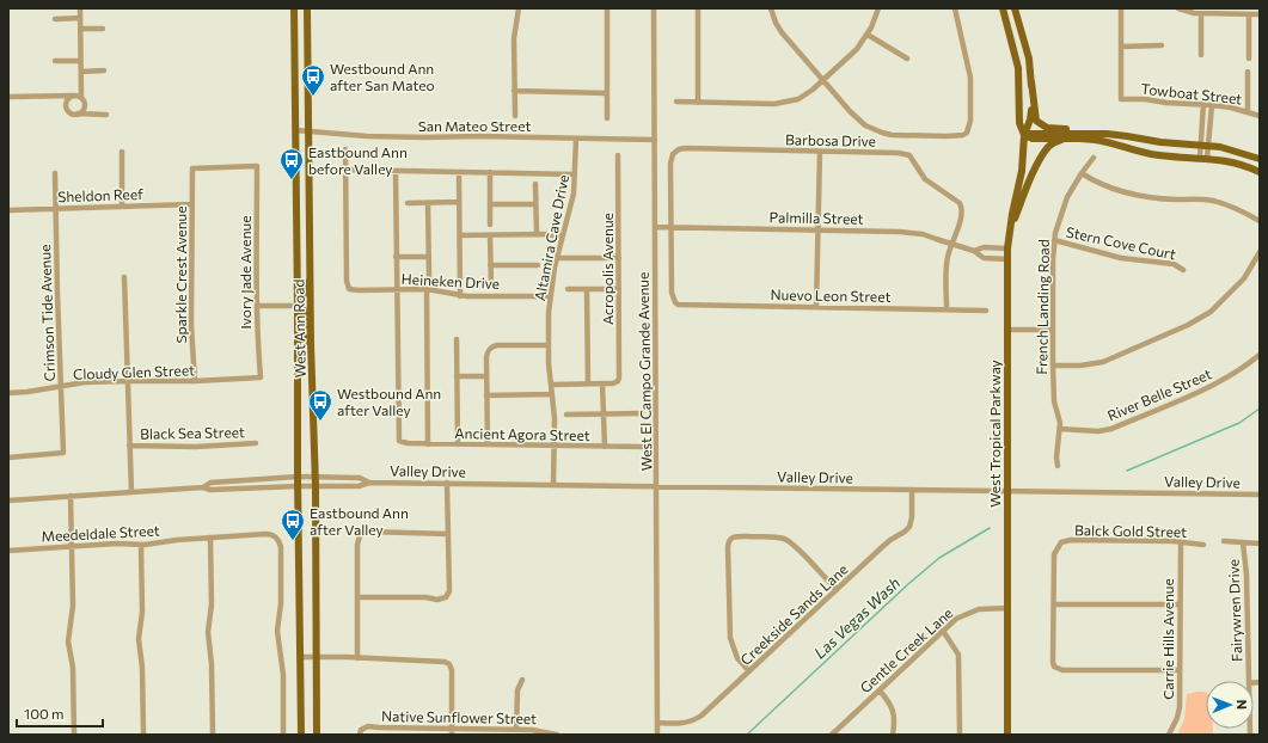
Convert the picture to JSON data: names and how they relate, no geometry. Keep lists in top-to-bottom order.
{
  "streets": {
    "main road": ["West Ann Road", "West Tropical Parkway"],
    "street": [
      "Towboat Street",
      "San Mateo Street",
      "Barbosa Drive",
      "Sheldon Reef",
      "Palmilla Street",
      "Altamira Cave Drive",
      "Stern Cove Court",
      "Acropolis Avenue",
      "Ivory Jade Avenue",
      "Sparkle Crest Avenue",
      "Heineken Drive",
      "Nuevo Leon Street",
      "French Landing Road",
      "Crimson Tide Avenue",
      "Cloudy Glen Street",
      "West El Campo Grande Avenue",
      "River Belle Street",
      "Black Sea Street",
      "Ancient Agora Street",
      "Valley Drive",
      "Balck Gold Street",
      "Meedeldale Street",
      "Fairywren Drive",
      "Creekside Sands Lane",
      "Carrie Hills Avenue",
      "Gentle Creek Lane",
      "Native Sunflower Street"
    ]
  },
  "crossings": [
    ["San Mateo Street", "Altamira Cave Drive"],
    ["San Mateo Street", "West Ann Road"],
    ["San Mateo Street", "West El Campo Grande Avenue"],
    ["Barbosa Drive", "Palmilla Street"],
    ["Barbosa Drive", "Nuevo Leon Street"],
    ["Sheldon Reef", "Sparkle Crest Avenue"],
    ["Sheldon Reef", "Crimson Tide Avenue"],
    ["Palmilla Street", "Nuevo Leon Street"],
    ["Palmilla Street", "West El Campo Grande Avenue"],
    ["Palmilla Street", "West Tropical Parkway"],
    ["Altamira Cave Drive", "Heineken Drive"],
    ["Altamira Cave Drive", "Ancient Agora Street"],
    ["Altamira Cave Drive", "Valley Drive"],
    ["Stern Cove Court", "French Landing Road"],
    ["Ivory Jade Avenue", "Sparkle Crest Avenue"],
    ["Ivory Jade Avenue", "Cloudy Glen Street"],
    ["Sparkle Crest Avenue", "Cloudy Glen Street"],
    ["Heineken Drive", "Ancient Agora Street"],
    ["French Landing Road", "River Belle Street"],
    ["Crimson Tide Avenue", "Cloudy Glen Street"],
    ["West Ann Road", "Valley Drive"],
    ["West El Campo Grande Avenue", "Valley Drive"],
    ["West El Campo Grande Avenue", "Creekside Sands Lane"],
    ["West Tropical Parkway", "Valley Drive"],
    ["West Tropical Parkway", "Gentle Creek Lane"],
    ["Valley Drive", "Creekside Sands Lane"],
    ["Balck Gold Street", "Carrie Hills Avenue"]
  ],
  "water": ["Las Vegas Wash"],
  "places": {
    "bus stop": [
      "Westbound Ann after San Mateo",
      "Eastbound Ann before Valley",
      "Westbound Ann after Valley",
      "Eastbound Ann after Valley"
    ]
  },
  "scale_bar": "100 m",
  "north": "right"
}
